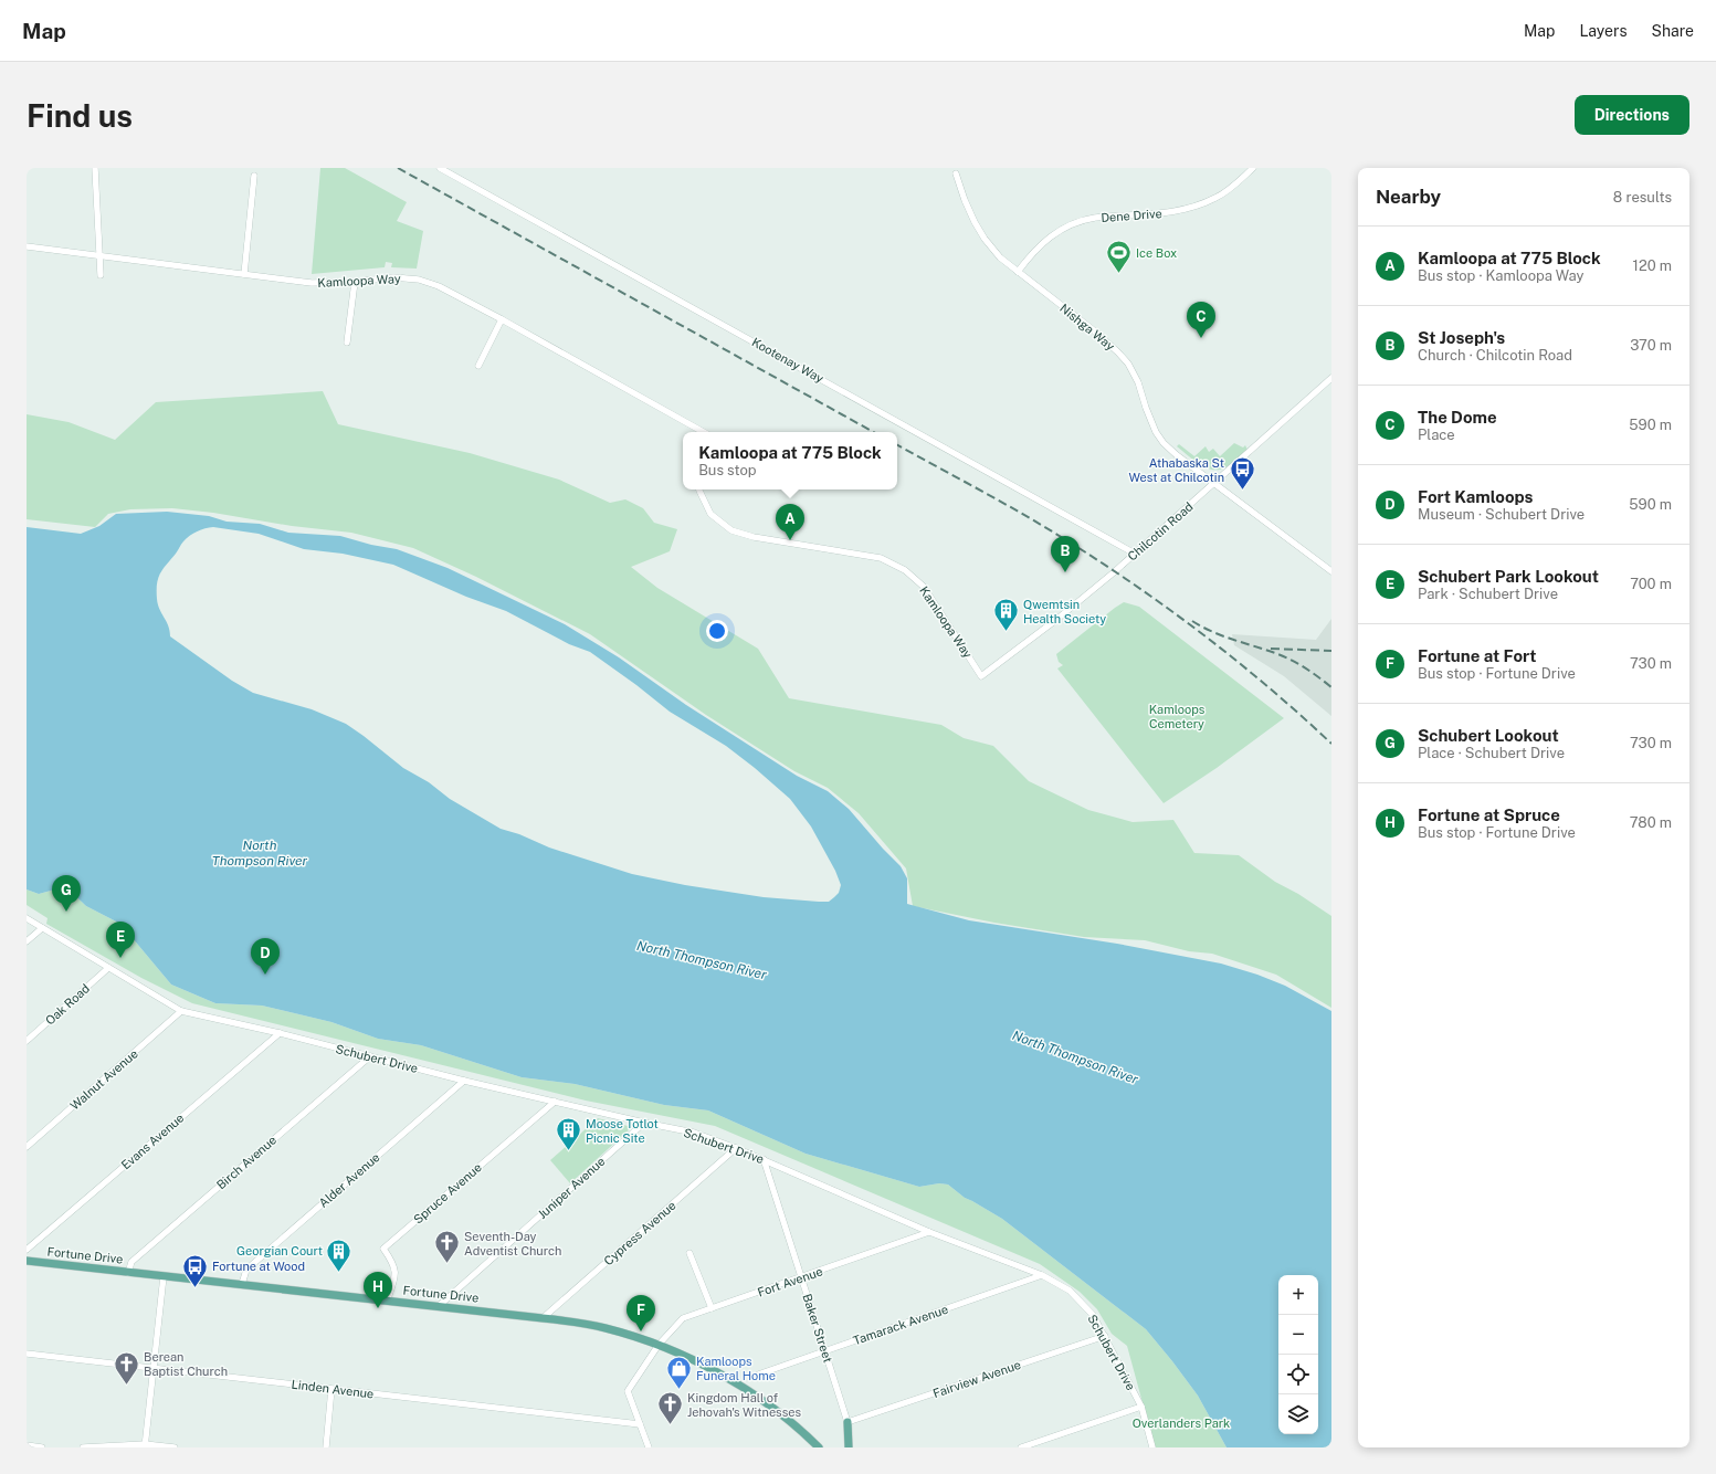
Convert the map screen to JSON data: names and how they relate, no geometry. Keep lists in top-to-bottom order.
{
  "streets": {
    "main road": ["Fortune Drive"],
    "street": [
      "Dene Drive",
      "Kamloopa Way",
      "Nishga Way",
      "Kootenay Way",
      "Chilcotin Road",
      "Oak Road",
      "Schubert Drive",
      "Walnut Avenue",
      "Evans Avenue",
      "Birch Avenue",
      "Alder Avenue",
      "Juniper Avenue",
      "Spruce Avenue",
      "Cypress Avenue",
      "Fort Avenue",
      "Tamarack Avenue",
      "Baker Street",
      "Fairview Avenue",
      "Linden Avenue"
    ]
  },
  "crossings": [
    ["Dene Drive", "Nishga Way"],
    ["Kamloopa Way", "Chilcotin Road"],
    ["Nishga Way", "Chilcotin Road"],
    ["Kootenay Way", "Chilcotin Road"],
    ["Oak Road", "Schubert Drive"],
    ["Schubert Drive", "Walnut Avenue"],
    ["Schubert Drive", "Evans Avenue"],
    ["Schubert Drive", "Birch Avenue"],
    ["Schubert Drive", "Alder Avenue"],
    ["Schubert Drive", "Juniper Avenue"],
    ["Schubert Drive", "Spruce Avenue"],
    ["Schubert Drive", "Cypress Avenue"],
    ["Schubert Drive", "Fort Avenue"],
    ["Schubert Drive", "Tamarack Avenue"],
    ["Schubert Drive", "Baker Street"],
    ["Schubert Drive", "Fairview Avenue"],
    ["Birch Avenue", "Fortune Drive"],
    ["Alder Avenue", "Fortune Drive"],
    ["Juniper Avenue", "Fortune Drive"],
    ["Spruce Avenue", "Fortune Drive"],
    ["Cypress Avenue", "Fortune Drive"],
    ["Fortune Drive", "Fort Avenue"],
    ["Fort Avenue", "Baker Street"],
    ["Fort Avenue", "Linden Avenue"],
    ["Tamarack Avenue", "Baker Street"],
    ["Baker Street", "Fairview Avenue"]
  ],
  "water": ["North Thompson River"],
  "parks": ["Kamloops Cemetery", "Overlanders Park"],
  "places": {
    "sports": ["Ice Box"],
    "bus stop": ["Athabaska St West at Chilcotin", "Fortune at Wood"],
    "building": ["Qwemtsin Health Society", "Moose Totlot Picnic Site", "Georgian Court"],
    "church": ["Seventh-Day Adventist Church", "Berean Baptist Church", "Kingdom Hall of Jehovah's Witnesses"],
    "shop": ["Kamloops Funeral Home"]
  },
  "page": {
    "header": "Map",
    "nav": ["Map", "Layers", "Share"],
    "buttons": "Directions",
    "title": "Find us",
    "heading": ["Nearby", "8 results"],
    "list": [
      {
        "mark": "A",
        "name": "Kamloopa at 775 Block",
        "note": "Bus stop · Kamloopa Way",
        "value": "120 m"
      },
      {
        "mark": "B",
        "name": "St Joseph's",
        "note": "Church · Chilcotin Road",
        "value": "370 m"
      },
      {
        "mark": "C",
        "name": "The Dome",
        "note": "Place",
        "value": "590 m"
      },
      {
        "mark": "D",
        "name": "Fort Kamloops",
        "note": "Museum · Schubert Drive",
        "value": "590 m"
      },
      {
        "mark": "E",
        "name": "Schubert Park Lookout",
        "note": "Park · Schubert Drive",
        "value": "700 m"
      },
      {
        "mark": "F",
        "name": "Fortune at Fort",
        "note": "Bus stop · Fortune Drive",
        "value": "730 m"
      },
      {
        "mark": "G",
        "name": "Schubert Lookout",
        "note": "Place · Schubert Drive",
        "value": "730 m"
      },
      {
        "mark": "H",
        "name": "Fortune at Spruce",
        "note": "Bus stop · Fortune Drive",
        "value": "780 m"
      }
    ],
    "pins": [
      "C",
      "A",
      "B",
      "G",
      "E",
      "D",
      "H",
      "F"
    ],
    "popup": ["Kamloopa at 775 Block", "Bus stop"],
    "map_buttons": ["+", "−"]
  }
}
